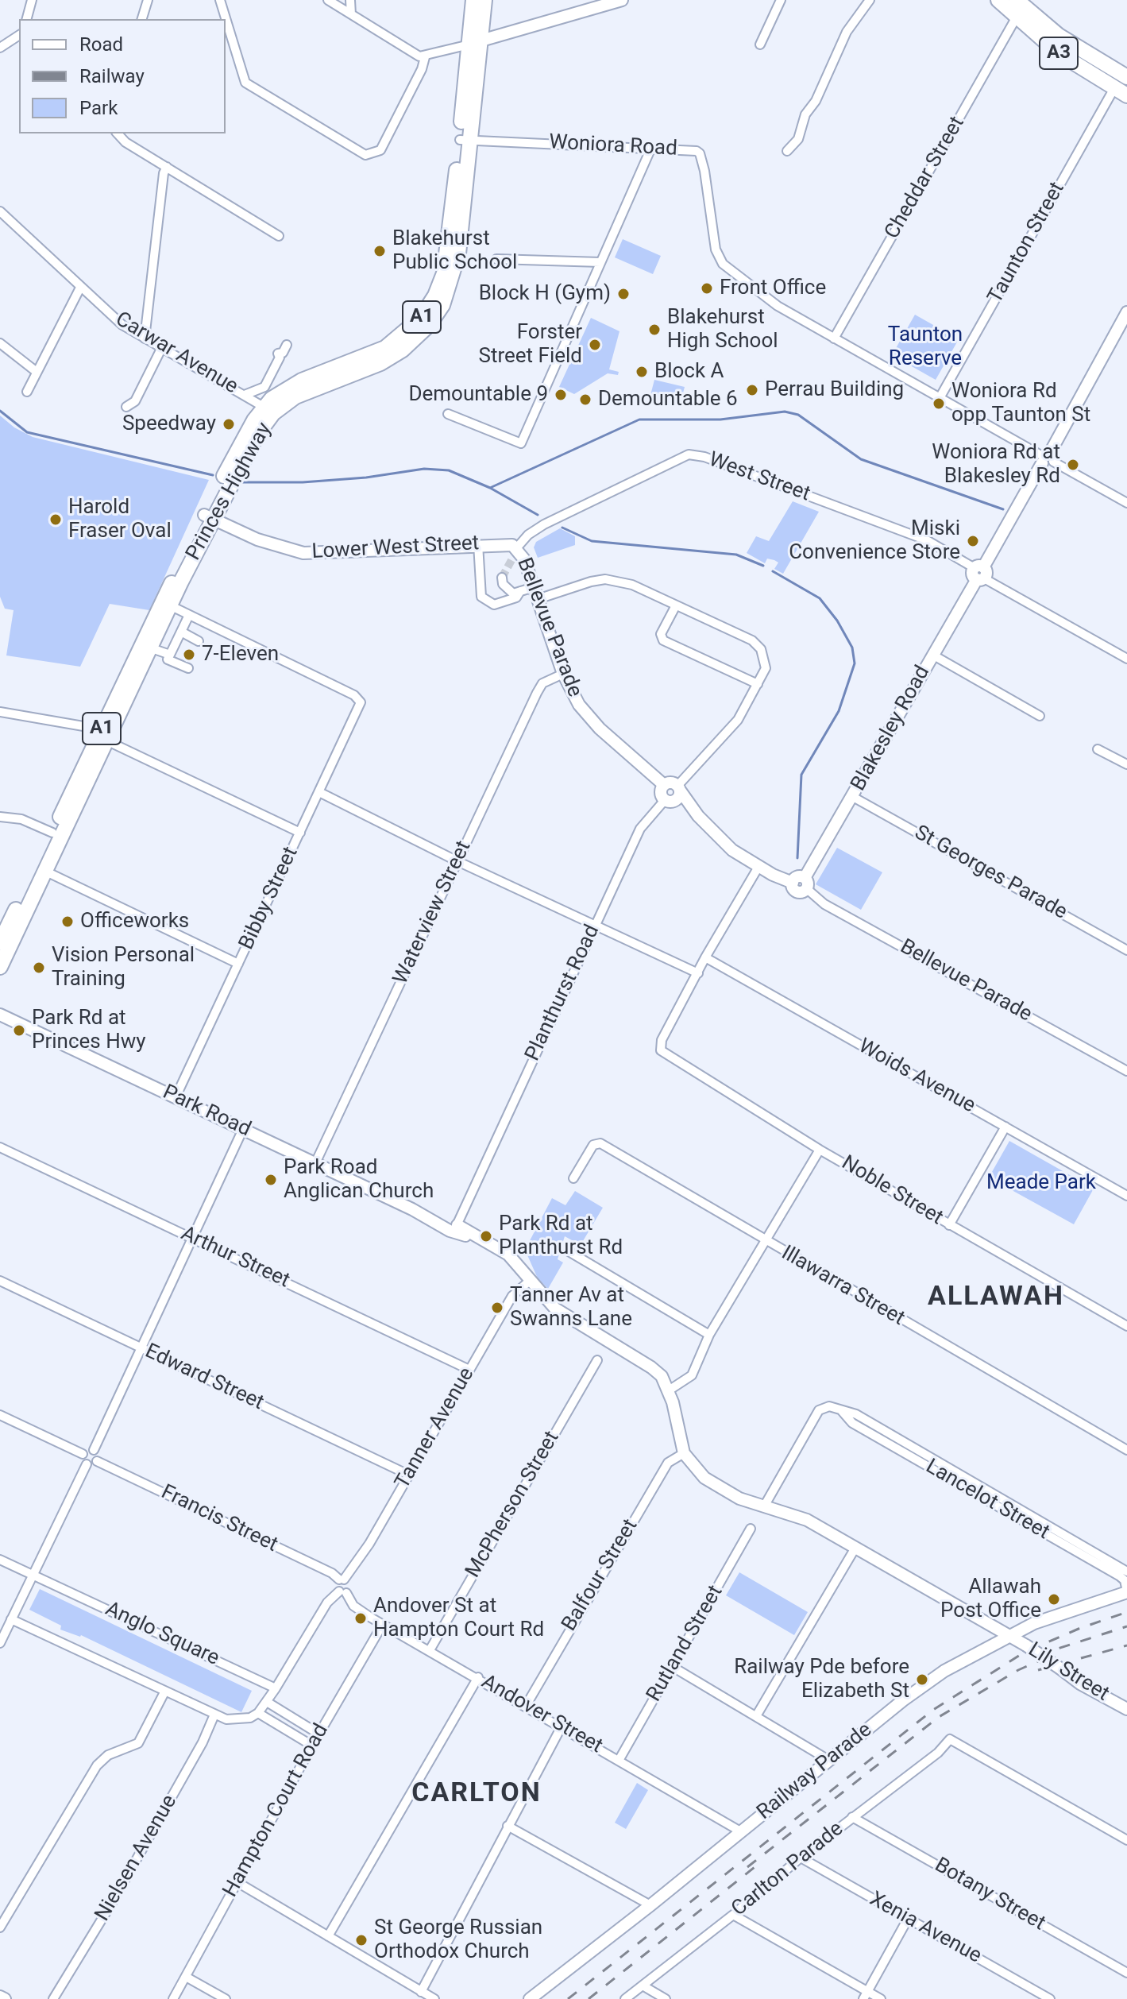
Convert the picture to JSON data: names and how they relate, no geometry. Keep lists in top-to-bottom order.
{
  "streets": {
    "highway": ["A3", "A1", "Princes Highway"],
    "main road": [
      "Lower West Street",
      "Bellevue Parade",
      "Blakesley Road",
      "Park Road",
      "Lily Street",
      "Railway Parade"
    ],
    "street": [
      "Woniora Road",
      "Cheddar Street",
      "Taunton Street",
      "Carwar Avenue",
      "West Street",
      "St Georges Parade",
      "Bibby Street",
      "Waterview Street",
      "Planthurst Road",
      "Woids Avenue",
      "Noble Street",
      "Arthur Street",
      "Illawarra Street",
      "Edward Street",
      "Tanner Avenue",
      "Lancelot Street",
      "McPherson Street",
      "Francis Street",
      "Balfour Street",
      "Anglo Square",
      "Rutland Street",
      "Andover Street",
      "Hampton Court Road",
      "Nielsen Avenue",
      "Carlton Parade",
      "Botany Street",
      "Xenia Avenue"
    ]
  },
  "crossings": [
    ["A3", "Cheddar Street"],
    ["A3", "Taunton Street"],
    ["Woniora Road", "Cheddar Street"],
    ["Woniora Road", "Taunton Street"],
    ["Woniora Road", "Princes Highway"],
    ["Woniora Road", "Blakesley Road"],
    ["Carwar Avenue", "Princes Highway"],
    ["West Street", "Lower West Street"],
    ["West Street", "Bellevue Parade"],
    ["West Street", "Blakesley Road"],
    ["Princes Highway", "Lower West Street"],
    ["Lower West Street", "Bellevue Parade"],
    ["Bellevue Parade", "Blakesley Road"],
    ["Bellevue Parade", "Waterview Street"],
    ["Bellevue Parade", "Planthurst Road"],
    ["Blakesley Road", "St Georges Parade"],
    ["Bibby Street", "Park Road"],
    ["Waterview Street", "Park Road"],
    ["Planthurst Road", "Park Road"],
    ["Park Road", "Tanner Avenue"],
    ["Arthur Street", "Tanner Avenue"],
    ["Edward Street", "Tanner Avenue"],
    ["Tanner Avenue", "Francis Street"],
    ["Lancelot Street", "Lily Street"],
    ["Lancelot Street", "Railway Parade"],
    ["McPherson Street", "Andover Street"],
    ["Balfour Street", "Lily Street"],
    ["Balfour Street", "Andover Street"],
    ["Rutland Street", "Andover Street"],
    ["Lily Street", "Railway Parade"],
    ["Andover Street", "Railway Parade"],
    ["Andover Street", "Hampton Court Road"],
    ["Carlton Parade", "Botany Street"],
    ["Carlton Parade", "Xenia Avenue"]
  ],
  "districts": ["ALLAWAH", "CARLTON"],
  "parks": ["Taunton Reserve", "Meade Park"],
  "places": [
    "Blakehurst Public School",
    "Front Office",
    "Block H (Gym)",
    "Blakehurst High School",
    "Forster Street Field",
    "Block A",
    "Perrau Building",
    "Demountable 9",
    "Demountable 6",
    "Woniora Rd opp Taunton St",
    "Speedway",
    "Woniora Rd at Blakesley Rd",
    "Harold Fraser Oval",
    "Miski Convenience Store",
    "7-Eleven",
    "Officeworks",
    "Vision Personal Training",
    "Park Rd at Princes Hwy",
    "Park Road Anglican Church",
    "Park Rd at Planthurst Rd",
    "Tanner Av at Swanns Lane",
    "Allawah Post Office",
    "Andover St at Hampton Court Rd",
    "Railway Pde before Elizabeth St",
    "St George Russian Orthodox Church"
  ],
  "legend": ["Road", "Railway", "Park"]
}
